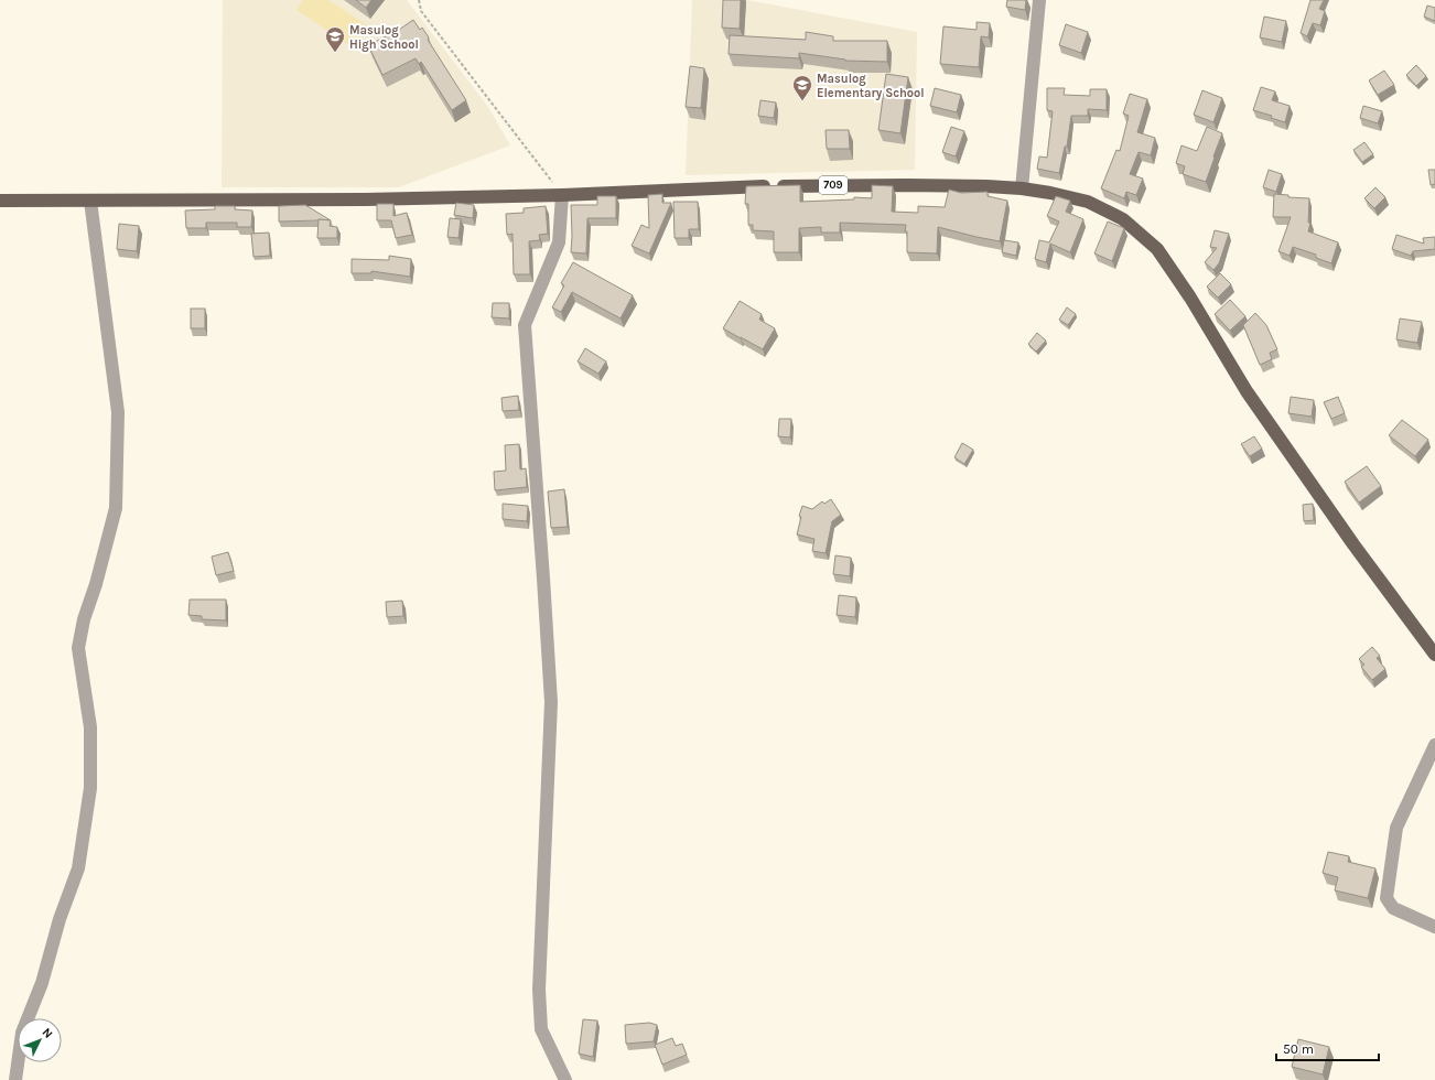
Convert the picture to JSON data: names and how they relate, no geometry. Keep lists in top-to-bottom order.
{
  "streets": {
    "main road": ["709"]
  },
  "places": {
    "school or university": ["Masulog High School", "Masulog Elementary School"]
  },
  "scale_bar": "50 m",
  "north": "top right"
}
